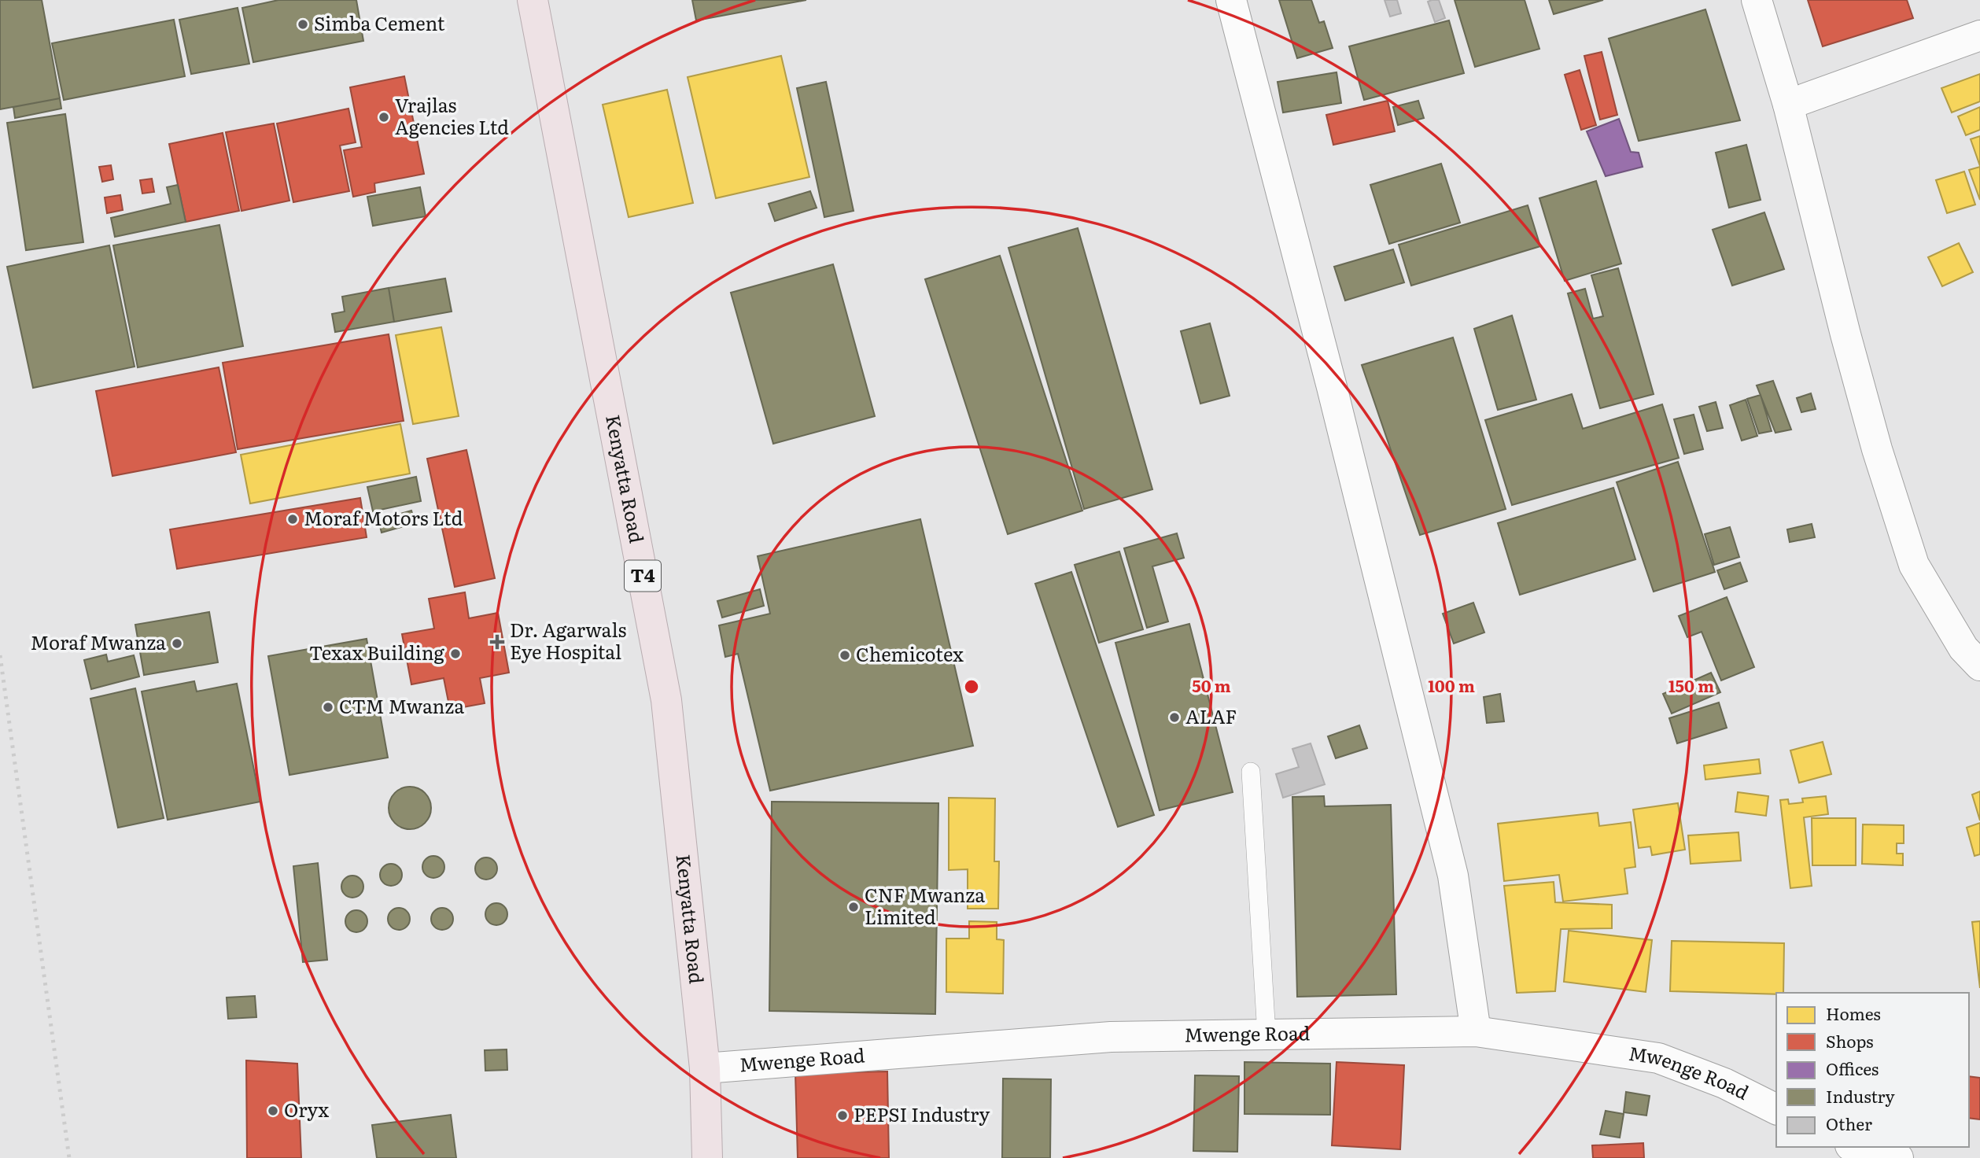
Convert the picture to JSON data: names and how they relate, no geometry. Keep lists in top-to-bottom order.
{
  "streets": {
    "highway": ["Kenyatta Road", "T4"],
    "street": ["Mwenge Road"]
  },
  "crossings": [
    ["Kenyatta Road", "Mwenge Road"]
  ],
  "places": {
    "other": [
      "Simba Cement",
      "Vrajlas Agencies Ltd",
      "Moraf Motors Ltd",
      "Moraf Mwanza",
      "Texax Building",
      "Chemicotex",
      "CTM Mwanza",
      "ALAF",
      "CNF Mwanza Limited",
      "Oryx",
      "PEPSI Industry"
    ],
    "health": ["Dr. Agarwals Eye Hospital"]
  },
  "legend": [
    "Homes",
    "Shops",
    "Offices",
    "Industry",
    "Other"
  ],
  "rings": ["50 m", "100 m", "150 m"]
}
